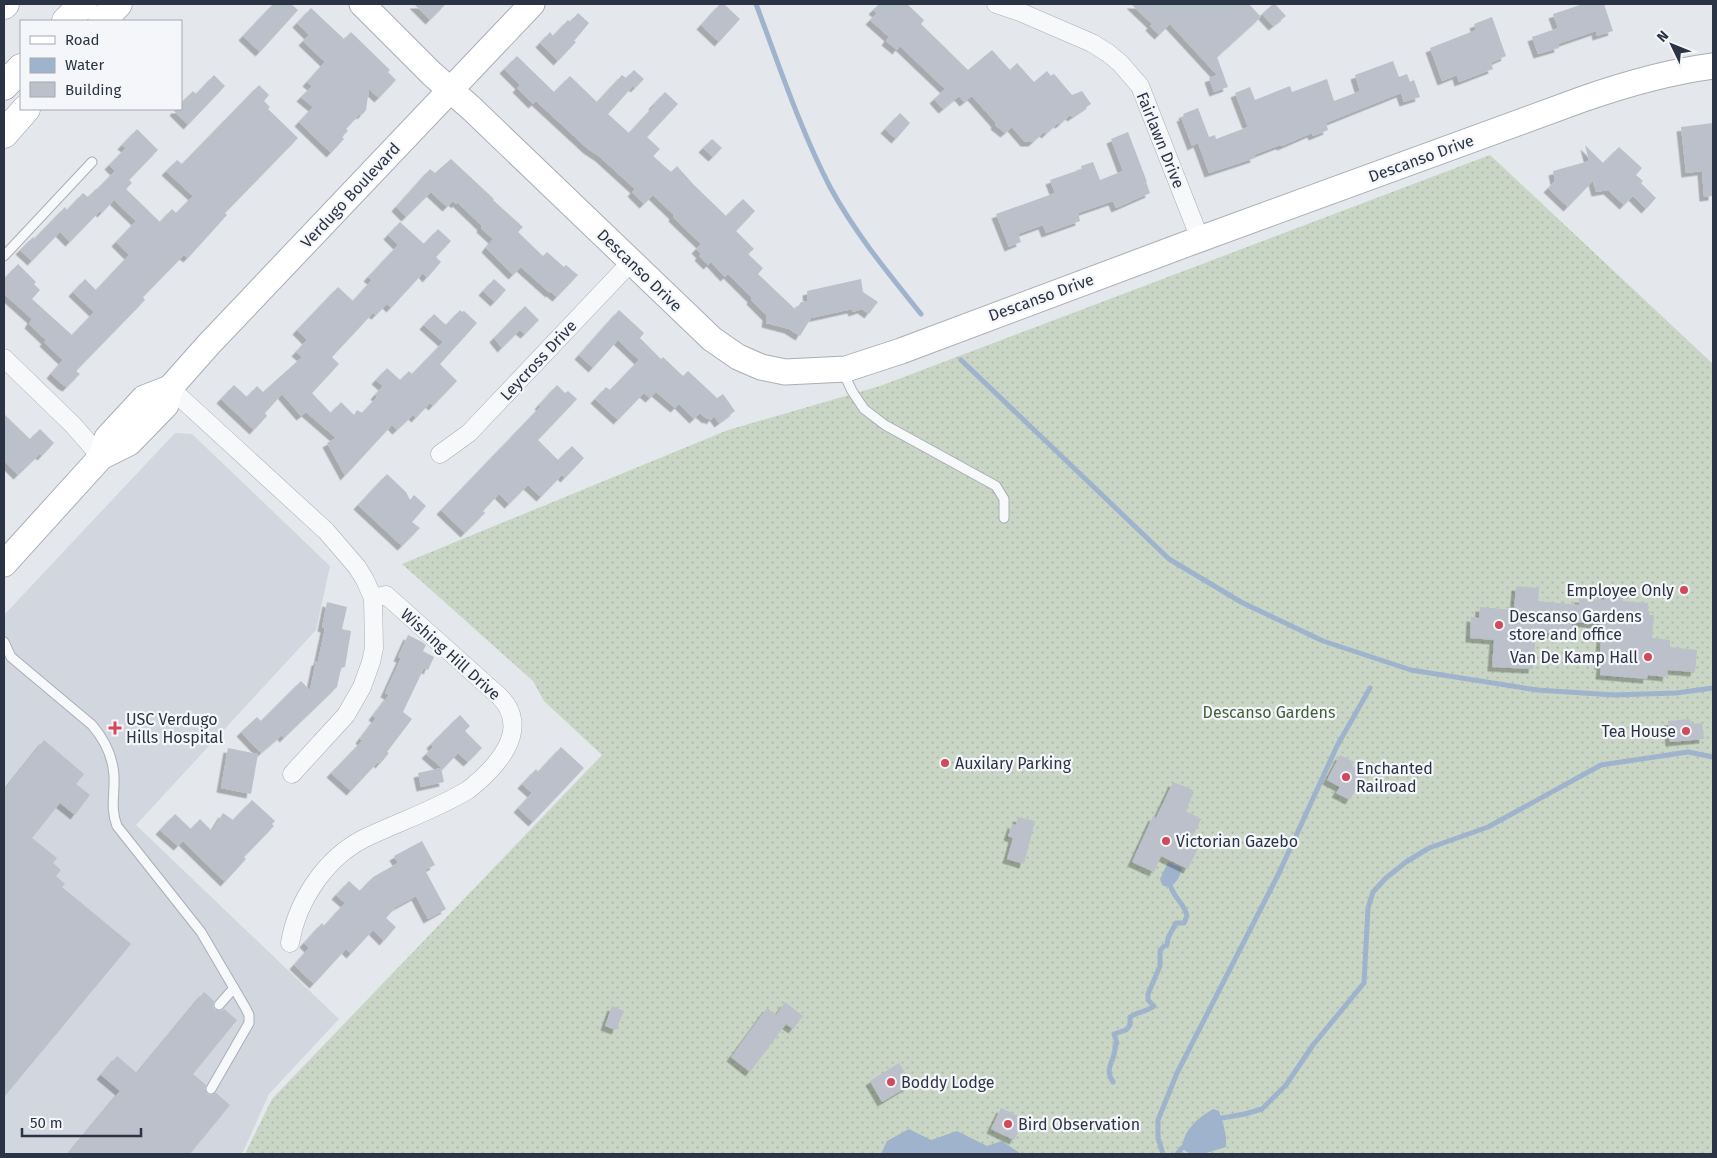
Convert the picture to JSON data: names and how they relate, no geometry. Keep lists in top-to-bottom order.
{
  "streets": {
    "street": [
      "Fairlawn Drive",
      "Descanso Drive",
      "Verdugo Boulevard",
      "Leycross Drive",
      "Wishing Hill Drive"
    ]
  },
  "crossings": [
    ["Fairlawn Drive", "Descanso Drive"],
    ["Descanso Drive", "Verdugo Boulevard"],
    ["Descanso Drive", "Leycross Drive"]
  ],
  "parks": ["Descanso Gardens"],
  "places": {
    "other": [
      "Employee Only",
      "Descanso Gardens store and office",
      "Van De Kamp Hall",
      "Tea House",
      "Auxilary Parking",
      "Enchanted Railroad",
      "Victorian Gazebo",
      "Boddy Lodge",
      "Bird Observation"
    ],
    "health": ["USC Verdugo Hills Hospital"]
  },
  "legend": ["Road", "Water", "Building"],
  "scale_bar": "50 m",
  "north": "top left"
}
